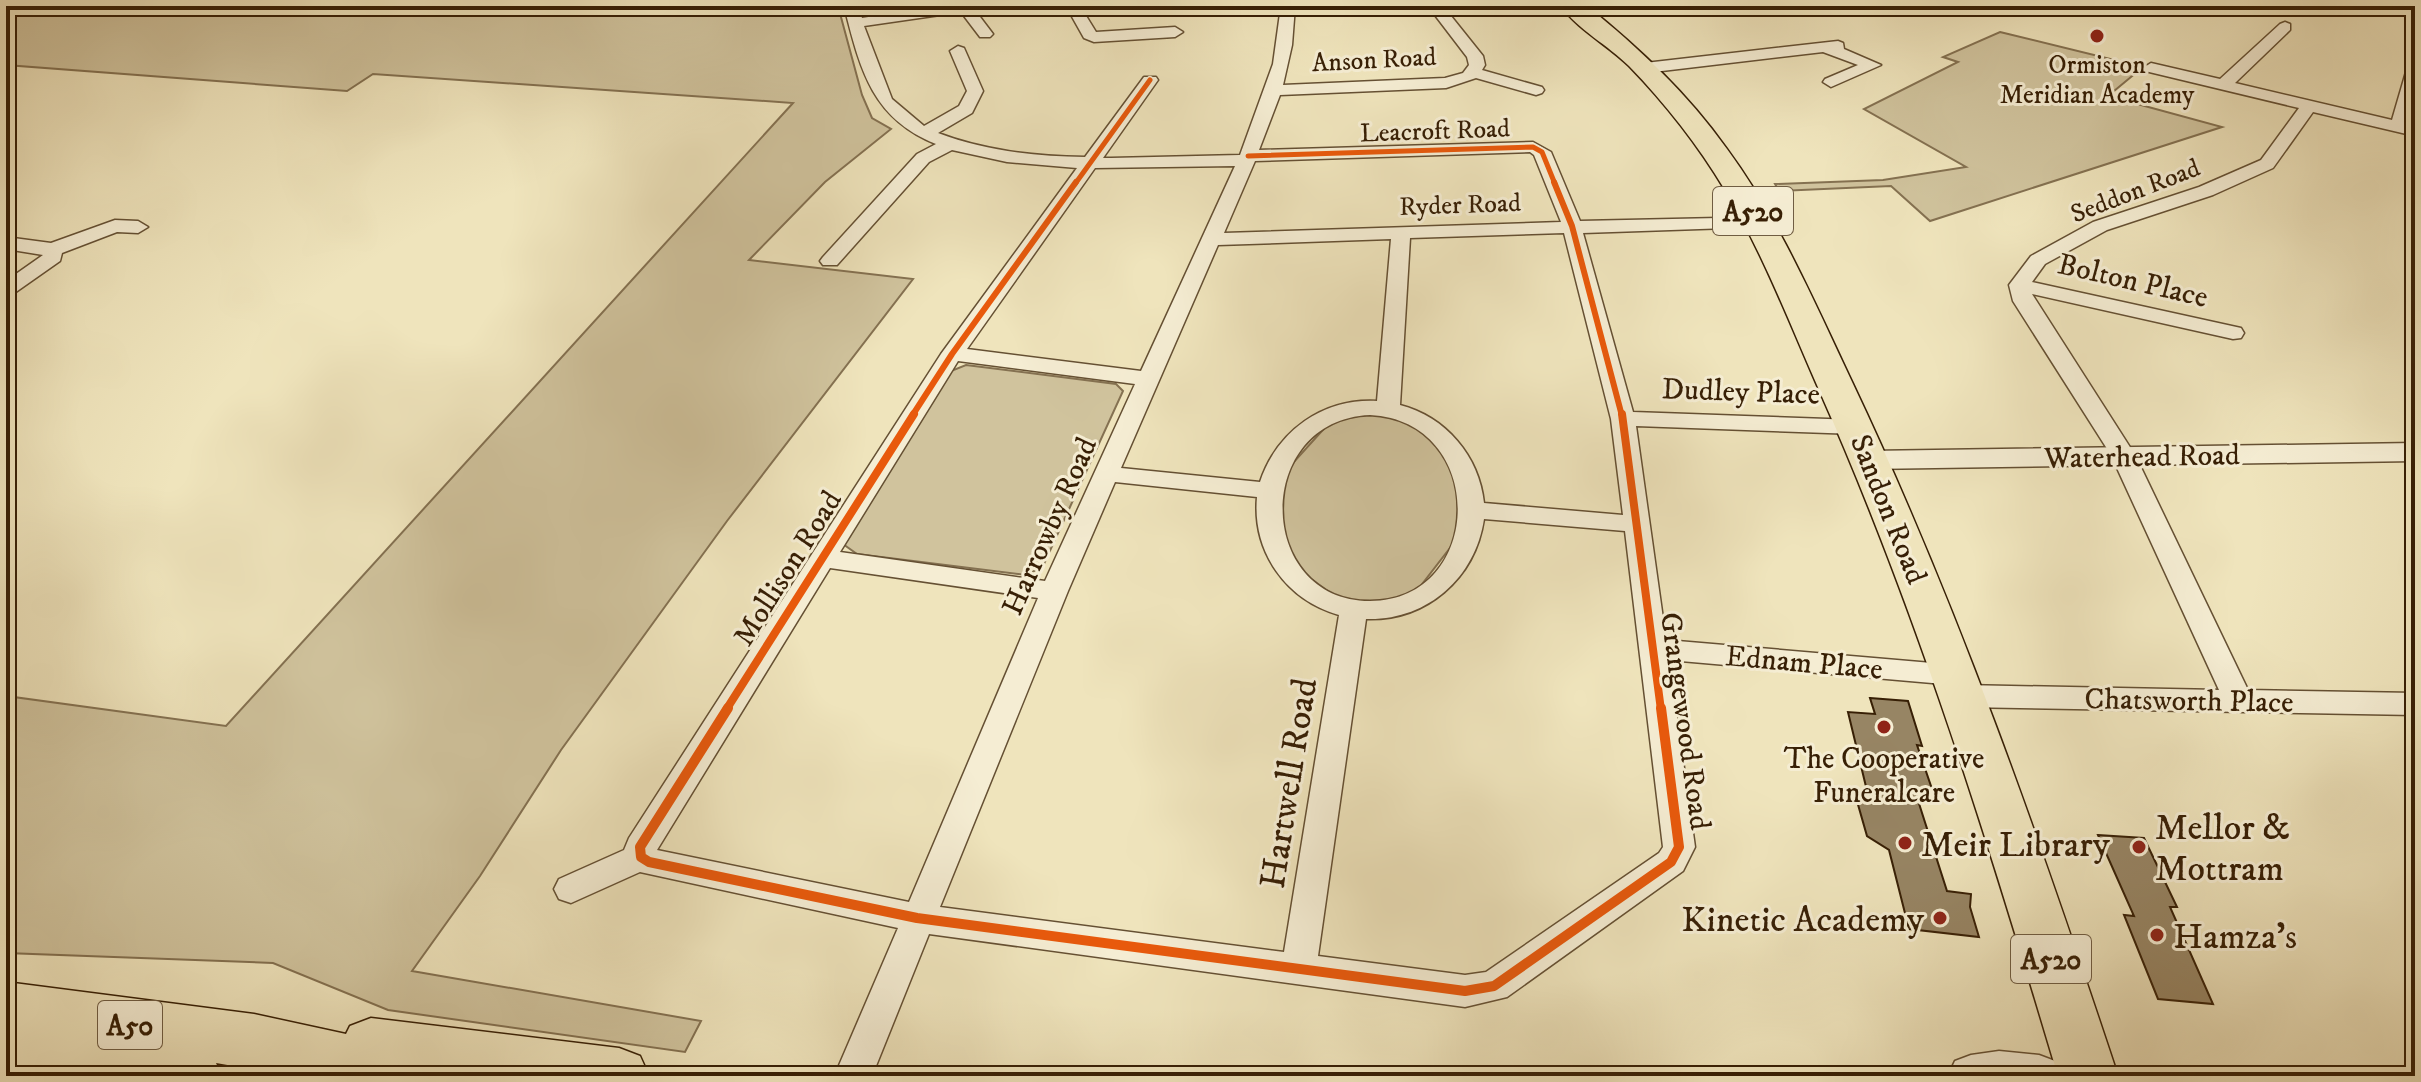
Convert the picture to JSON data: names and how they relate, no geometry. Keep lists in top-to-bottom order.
{
  "streets": {
    "highway": ["A520", "Sandon Road", "A50"],
    "street": [
      "Anson Road",
      "Leacroft Road",
      "Seddon Road",
      "Ryder Road",
      "Bolton Place",
      "Dudley Place",
      "Waterhead Road",
      "Harrowby Road",
      "Mollison Road",
      "Ednam Place",
      "Chatsworth Place",
      "Grangewood Road",
      "Hartwell Road"
    ]
  },
  "crossings": [
    ["Anson Road", "Harrowby Road"],
    ["Leacroft Road", "Ryder Road"],
    ["Leacroft Road", "Harrowby Road"],
    ["Leacroft Road", "Mollison Road"],
    ["Leacroft Road", "Grangewood Road"],
    ["Seddon Road", "Bolton Place"],
    ["Ryder Road", "Sandon Road"],
    ["Ryder Road", "Harrowby Road"],
    ["Ryder Road", "Grangewood Road"],
    ["Dudley Place", "Waterhead Road"],
    ["Dudley Place", "Sandon Road"],
    ["Dudley Place", "Grangewood Road"],
    ["Waterhead Road", "Sandon Road"],
    ["Sandon Road", "Ednam Place"],
    ["Sandon Road", "Chatsworth Place"],
    ["Harrowby Road", "Grangewood Road"],
    ["Ednam Place", "Chatsworth Place"],
    ["Ednam Place", "Grangewood Road"],
    ["Grangewood Road", "Hartwell Road"]
  ],
  "places": [
    "Ormiston Meridian Academy",
    "The Cooperative Funeralcare",
    "Meir Library",
    "Mellor & Mottram",
    "Kinetic Academy",
    "Hamza's"
  ]
}
